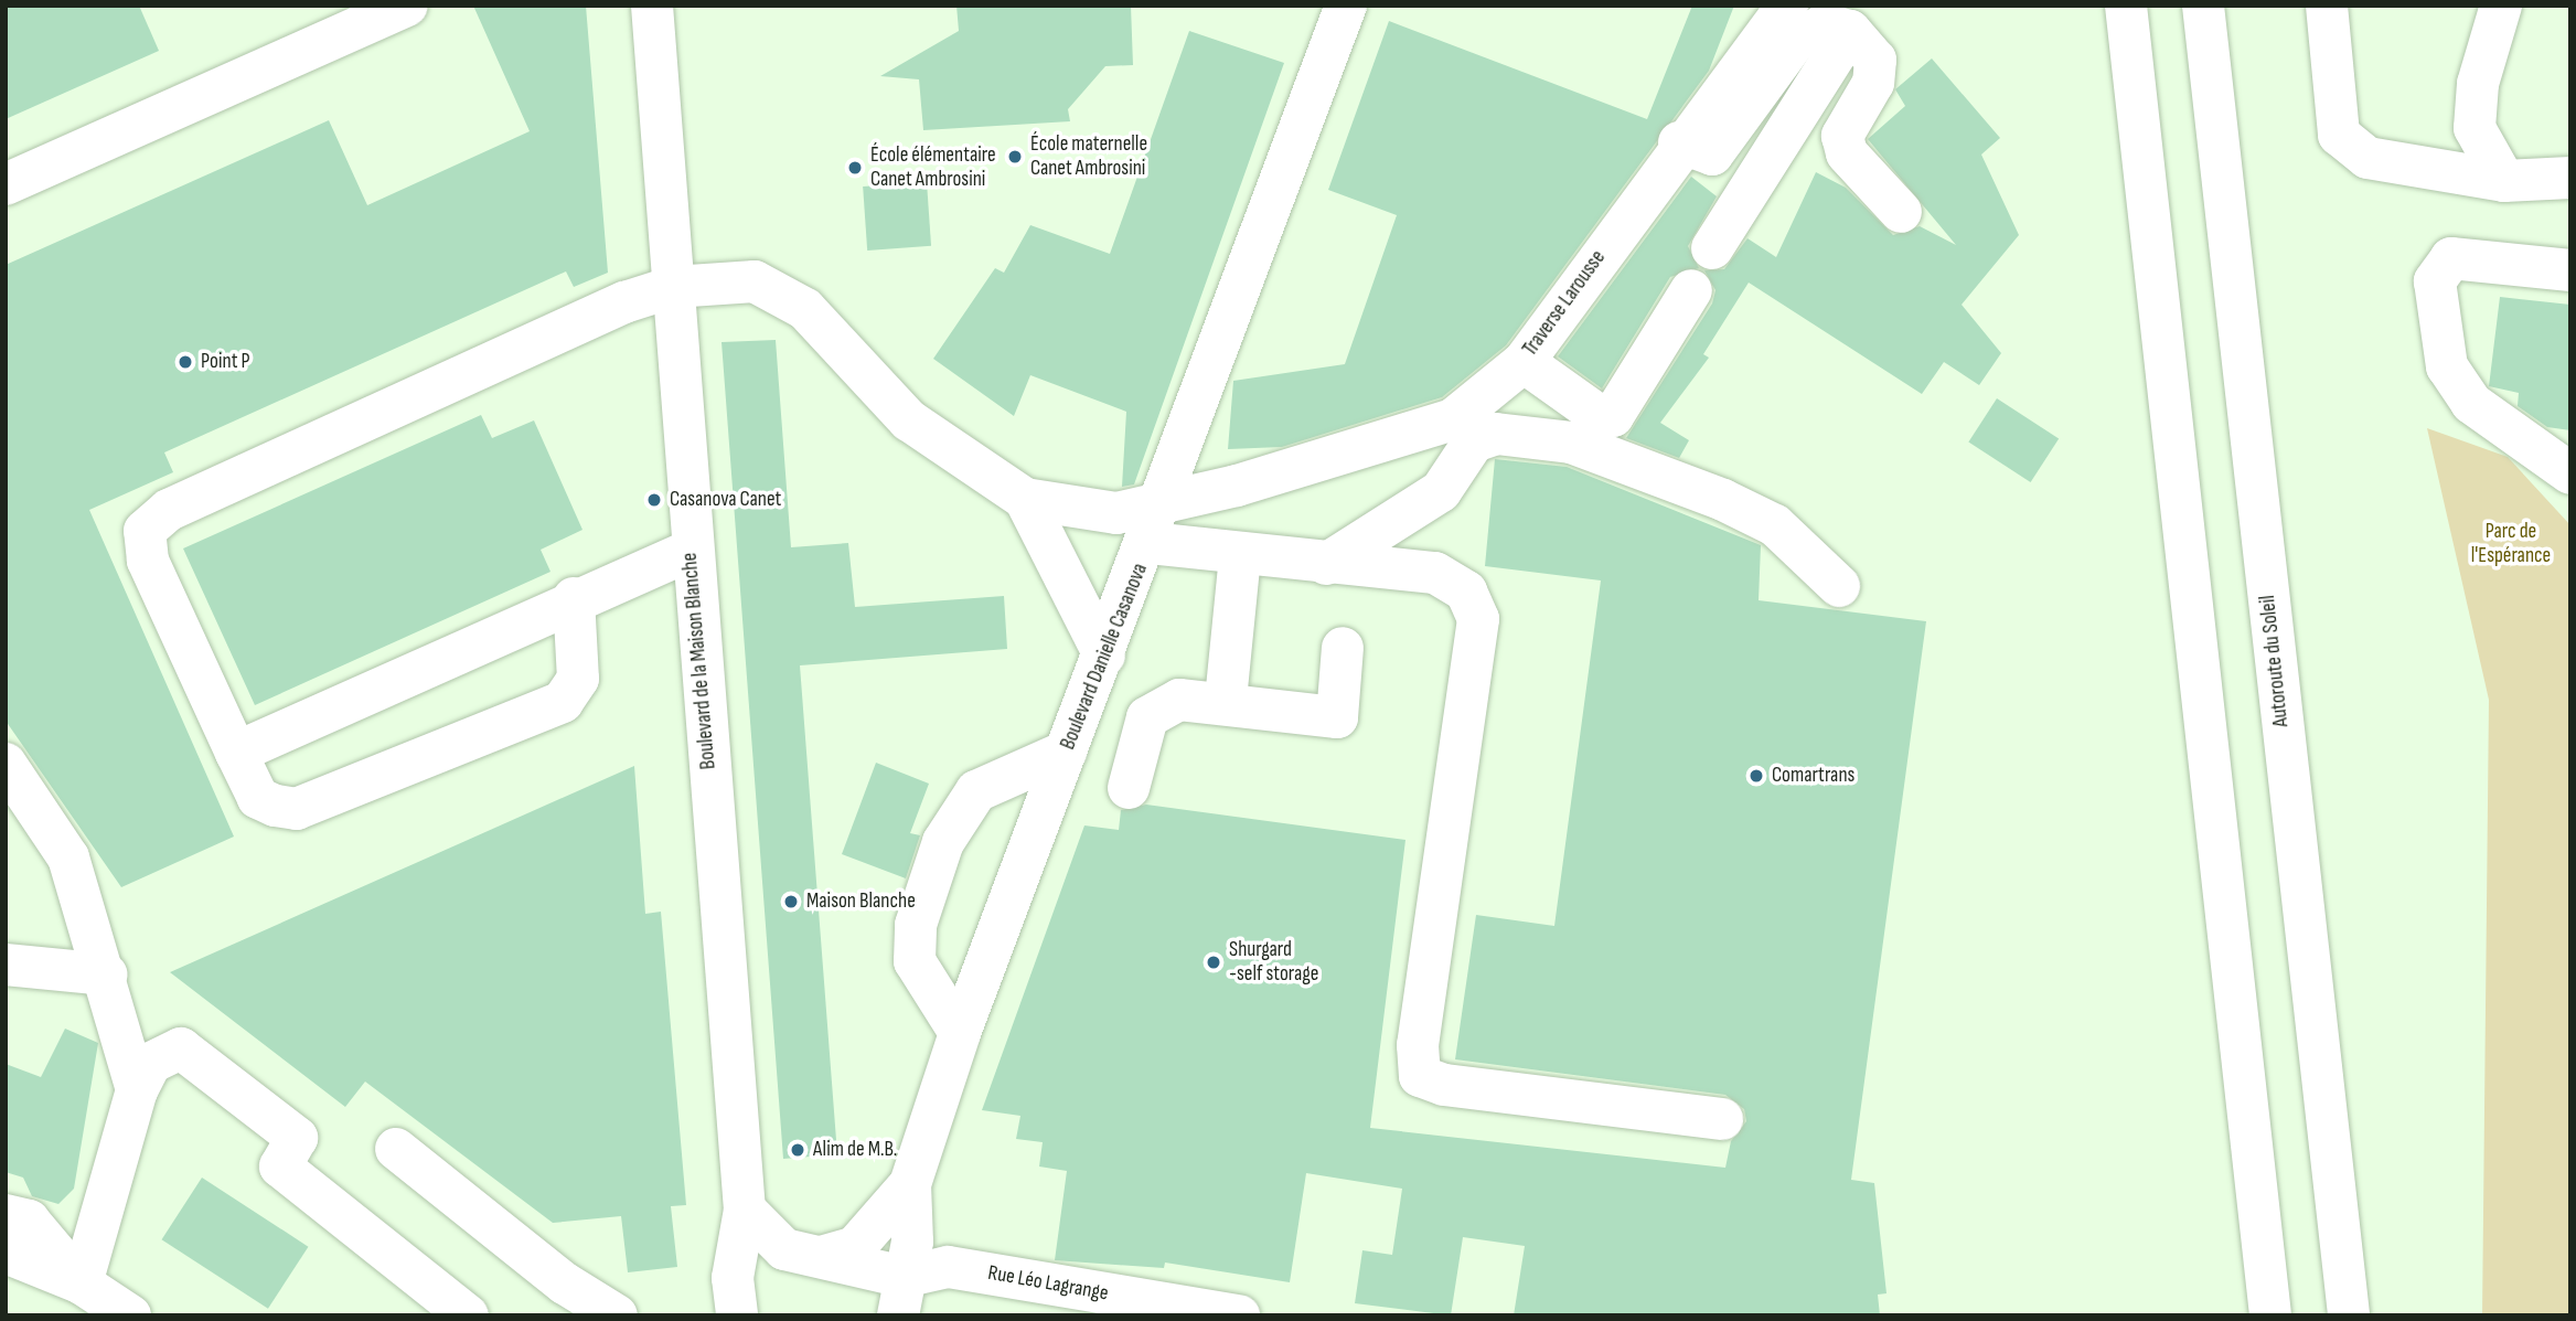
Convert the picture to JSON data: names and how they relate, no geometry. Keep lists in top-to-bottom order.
{
  "streets": {
    "main road": [
      "Traverse Larousse",
      "Boulevard Danielle Casanova",
      "Boulevard de la Maison Blanche",
      "Autoroute du Soleil",
      "Rue Léo Lagrange"
    ]
  },
  "crossings": [
    ["Traverse Larousse", "Boulevard Danielle Casanova"],
    ["Boulevard Danielle Casanova", "Rue Léo Lagrange"]
  ],
  "parks": ["Parc de l'Espérance"],
  "places": [
    "École maternelle Canet Ambrosini",
    "École élémentaire Canet Ambrosini",
    "Point P",
    "Casanova Canet",
    "Comartrans",
    "Maison Blanche",
    "Shurgard -self storage",
    "Alim de M.B."
  ]
}
